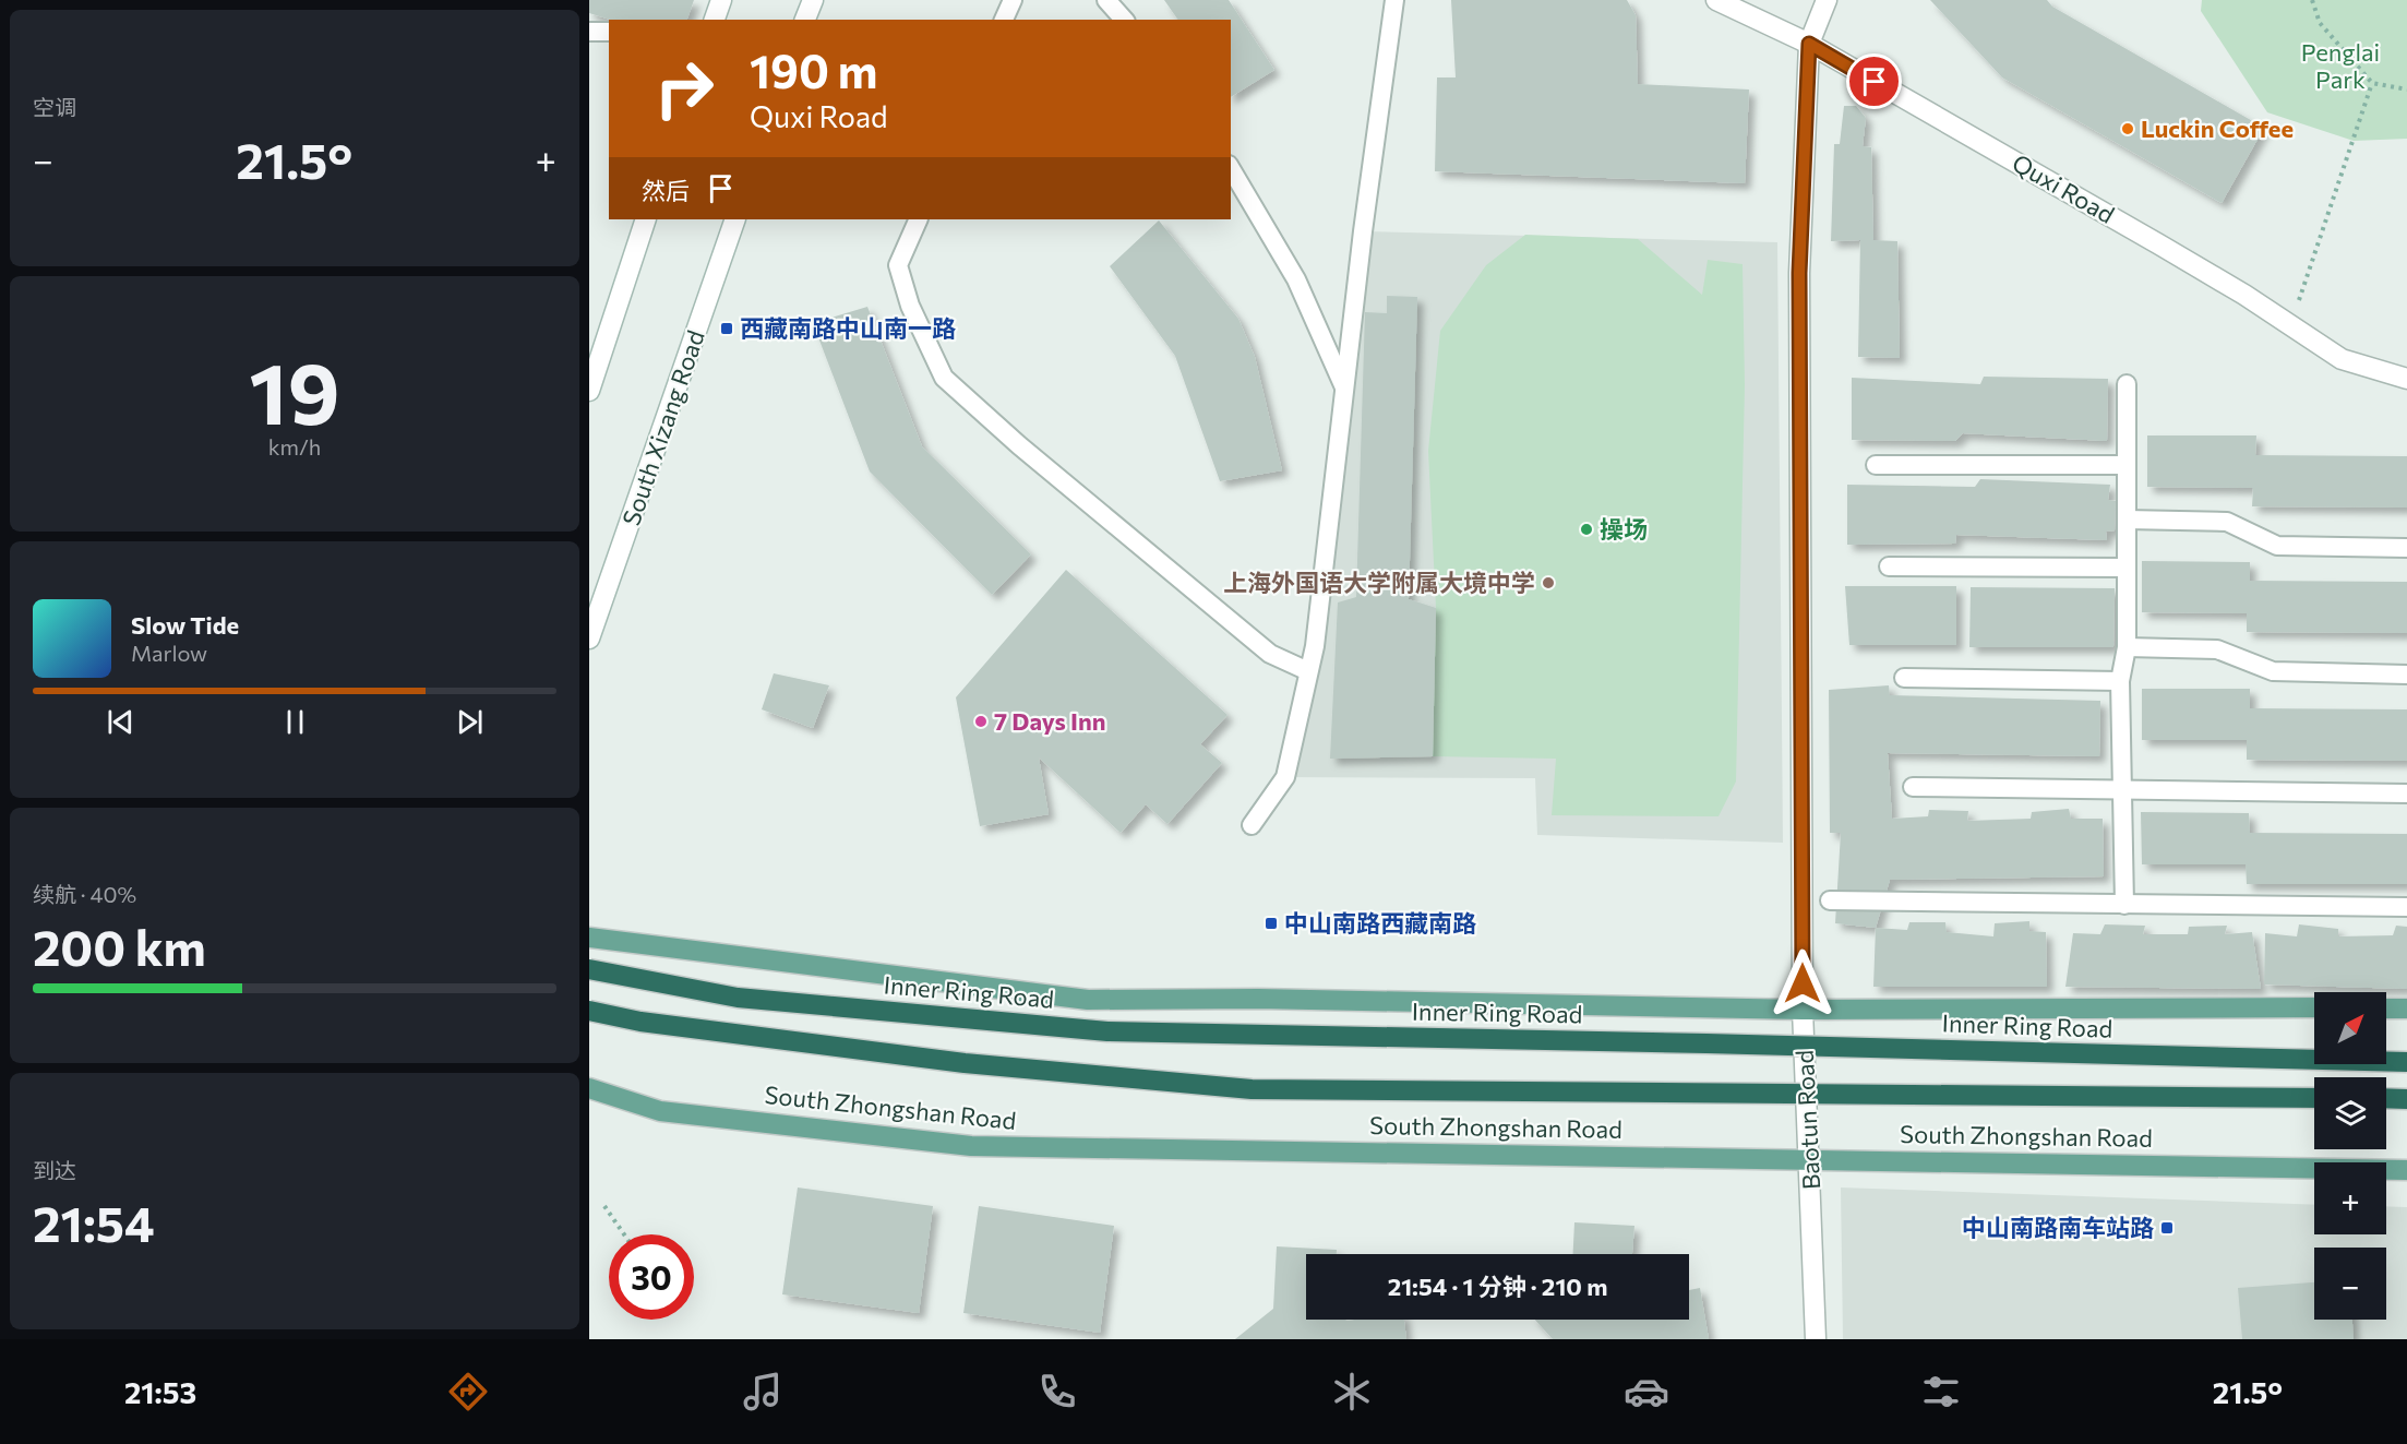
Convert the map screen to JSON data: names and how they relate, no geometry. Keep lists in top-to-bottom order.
{
  "streets": {
    "highway": ["Inner Ring Road"],
    "main road": ["South Zhongshan Road"],
    "street": ["Quxi Road", "South Xizang Road", "Baotun Road"]
  },
  "crossings": [
    ["Quxi Road", "Baotun Road"],
    ["South Zhongshan Road", "Baotun Road"]
  ],
  "parks": ["Penglai Park"],
  "places": {
    "other": [
      "Luckin Coffee",
      "操场",
      "上海外国语大学附属大境中学",
      "7 Days Inn"
    ],
    "transit": ["西藏南路中山南一路", "中山南路西藏南路", "中山南路南车站路"]
  },
  "north": "top right",
  "page": {
    "tile": [
      "空调",
      ["19", "km/h"],
      ["续航 · 40%", "200 km"],
      ["到达", "21:54"]
    ],
    "turn": ["190 m", "Quxi Road"],
    "heat": ["−", "21.5°", "+"],
    "then": "然后",
    "song": ["Slow Tide", "Marlow"],
    "map_buttons": ["+", "−"],
    "limit": "30",
    "trip": "21:54 · 1 分钟 · 210 m",
    "tabs": ["21:53", "21.5°"]
  }
}
